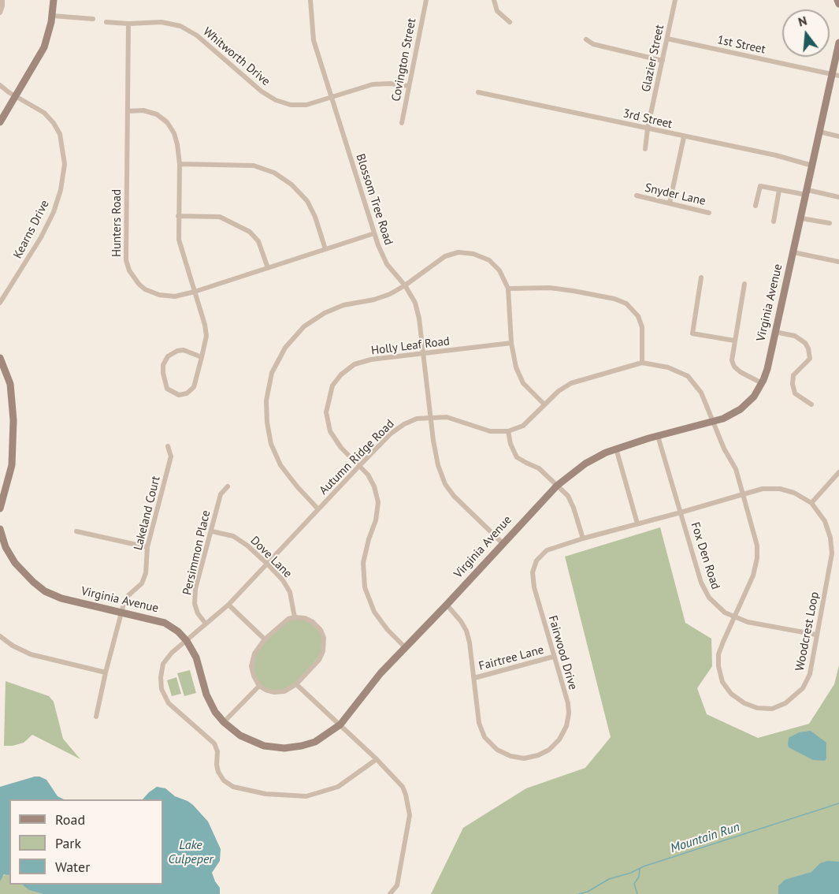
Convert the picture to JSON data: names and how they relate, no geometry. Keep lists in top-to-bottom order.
{
  "streets": {
    "street": [
      "1st Street",
      "Whitworth Drive",
      "Glazier Street",
      "Covington Street",
      "3rd Street",
      "Snyder Lane",
      "Blossom Tree Road",
      "Hunters Road",
      "Kearns Drive",
      "Virginia Avenue",
      "Holly Leaf Road",
      "Autumn Ridge Road",
      "Lakeland Court",
      "Persimmon Place",
      "Fox Den Road",
      "Dove Lane",
      "Woodcrest Loop",
      "Fairwood Drive",
      "Fairtree Lane"
    ]
  },
  "crossings": [
    ["1st Street", "Glazier Street"],
    ["1st Street", "Virginia Avenue"],
    ["Whitworth Drive", "Covington Street"],
    ["Whitworth Drive", "Blossom Tree Road"],
    ["Whitworth Drive", "Hunters Road"],
    ["Glazier Street", "3rd Street"],
    ["3rd Street", "Virginia Avenue"],
    ["Blossom Tree Road", "Hunters Road"],
    ["Blossom Tree Road", "Virginia Avenue"],
    ["Blossom Tree Road", "Holly Leaf Road"],
    ["Blossom Tree Road", "Autumn Ridge Road"],
    ["Virginia Avenue", "Holly Leaf Road"],
    ["Virginia Avenue", "Autumn Ridge Road"],
    ["Virginia Avenue", "Lakeland Court"],
    ["Virginia Avenue", "Fox Den Road"],
    ["Virginia Avenue", "Fairwood Drive"],
    ["Holly Leaf Road", "Autumn Ridge Road"],
    ["Autumn Ridge Road", "Persimmon Place"],
    ["Autumn Ridge Road", "Dove Lane"],
    ["Persimmon Place", "Dove Lane"],
    ["Fox Den Road", "Woodcrest Loop"],
    ["Fox Den Road", "Fairwood Drive"],
    ["Woodcrest Loop", "Fairwood Drive"],
    ["Fairwood Drive", "Fairtree Lane"]
  ],
  "water": ["Mountain Run", "Lake Culpeper"],
  "legend": ["Road", "Park", "Water"],
  "north": "top"
}
